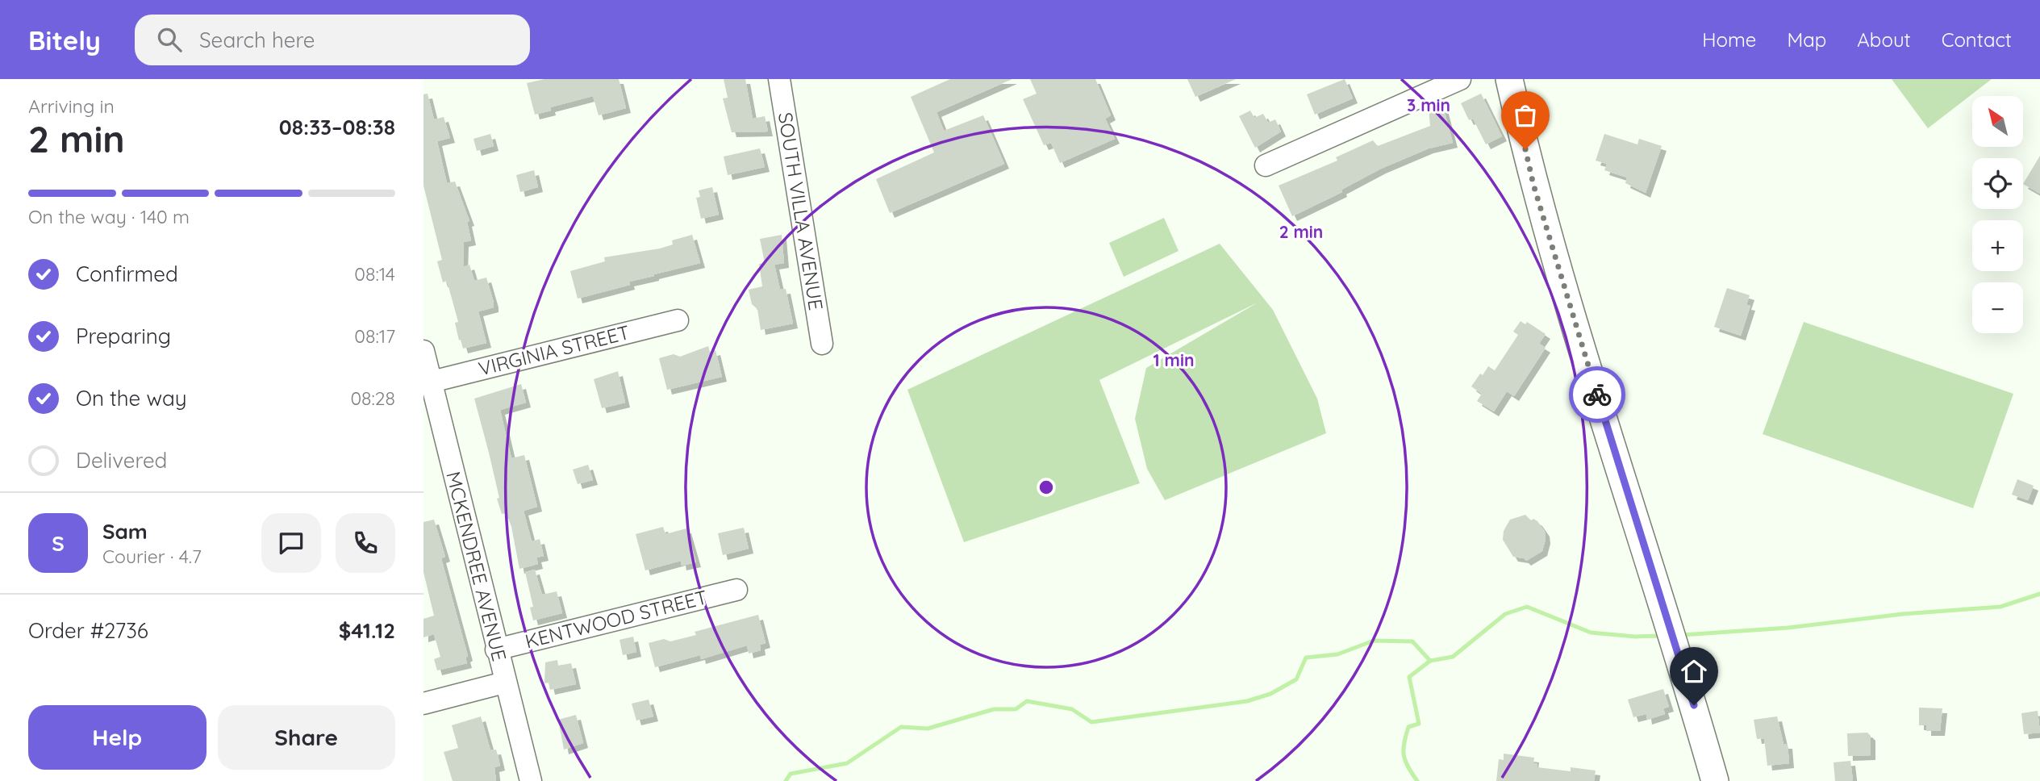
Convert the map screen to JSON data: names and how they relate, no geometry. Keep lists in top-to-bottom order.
{
  "streets": {
    "street": [
      "SOUTH VILLA AVENUE",
      "VIRGINIA STREET",
      "MCKENDREE AVENUE",
      "KENTWOOD STREET"
    ]
  },
  "crossings": [
    ["VIRGINIA STREET", "MCKENDREE AVENUE"],
    ["MCKENDREE AVENUE", "KENTWOOD STREET"]
  ],
  "north": "top left",
  "page": {
    "header": "Bitely",
    "search": "Search here",
    "nav": [
      "Home",
      "Map",
      "About",
      "Contact"
    ],
    "heading": ["2 min", "Arriving in", "08:33–08:38"],
    "panel": [
      "Sam",
      "Courier · 4.7",
      "Order #2736",
      "$41.12"
    ],
    "map_buttons": ["+", "−"],
    "bar": "On the way · 140 m",
    "list": [
      ["Confirmed", "08:14"],
      ["Preparing", "08:17"],
      ["On the way", "08:28"],
      "Delivered"
    ],
    "round": "S",
    "buttons": ["Help", "Share"]
  },
  "rings": ["3 min", "2 min", "1 min"]
}
